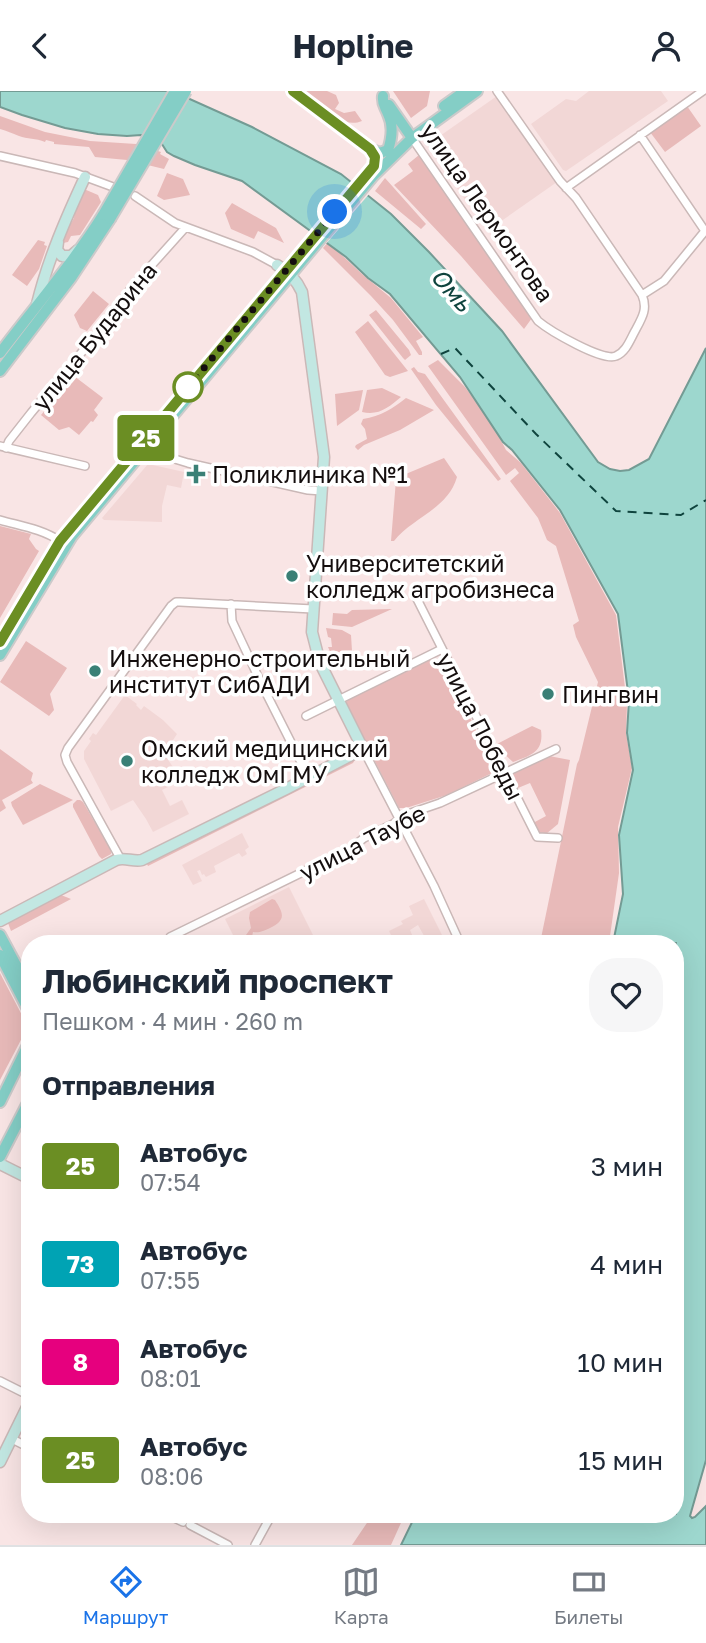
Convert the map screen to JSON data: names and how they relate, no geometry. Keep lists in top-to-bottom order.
{
  "streets": {
    "main road": ["улица Лермонтова"],
    "street": ["улица Бударина", "улица Победы", "улица Таубе"]
  },
  "crossings": [
    ["улица Победы", "улица Таубе"]
  ],
  "water": ["Омь"],
  "places": {
    "health": ["Поликлиника №1"],
    "other": [
      "Университетский колледж агробизнеса",
      "Инженерно-строительный институт СибАДИ",
      "Пингвин",
      "Омский медицинский колледж ОмГМУ"
    ]
  },
  "lines": ["bus line 25"],
  "page": {
    "header": "Hopline",
    "on_map": "25",
    "heading": [
      ["Любинский проспект", "Пешком · 4 мин · 260 m"],
      "Отправления"
    ],
    "list": [
      {
        "mark": "25",
        "name": "Автобус",
        "note": "07:54",
        "value": "3 мин"
      },
      {
        "mark": "73",
        "name": "Автобус",
        "note": "07:55",
        "value": "4 мин"
      },
      {
        "mark": "8",
        "name": "Автобус",
        "note": "08:01",
        "value": "10 мин"
      },
      {
        "mark": "25",
        "name": "Автобус",
        "note": "08:06",
        "value": "15 мин"
      }
    ],
    "tabs": ["Маршрут", "Карта", "Билеты"]
  }
}
